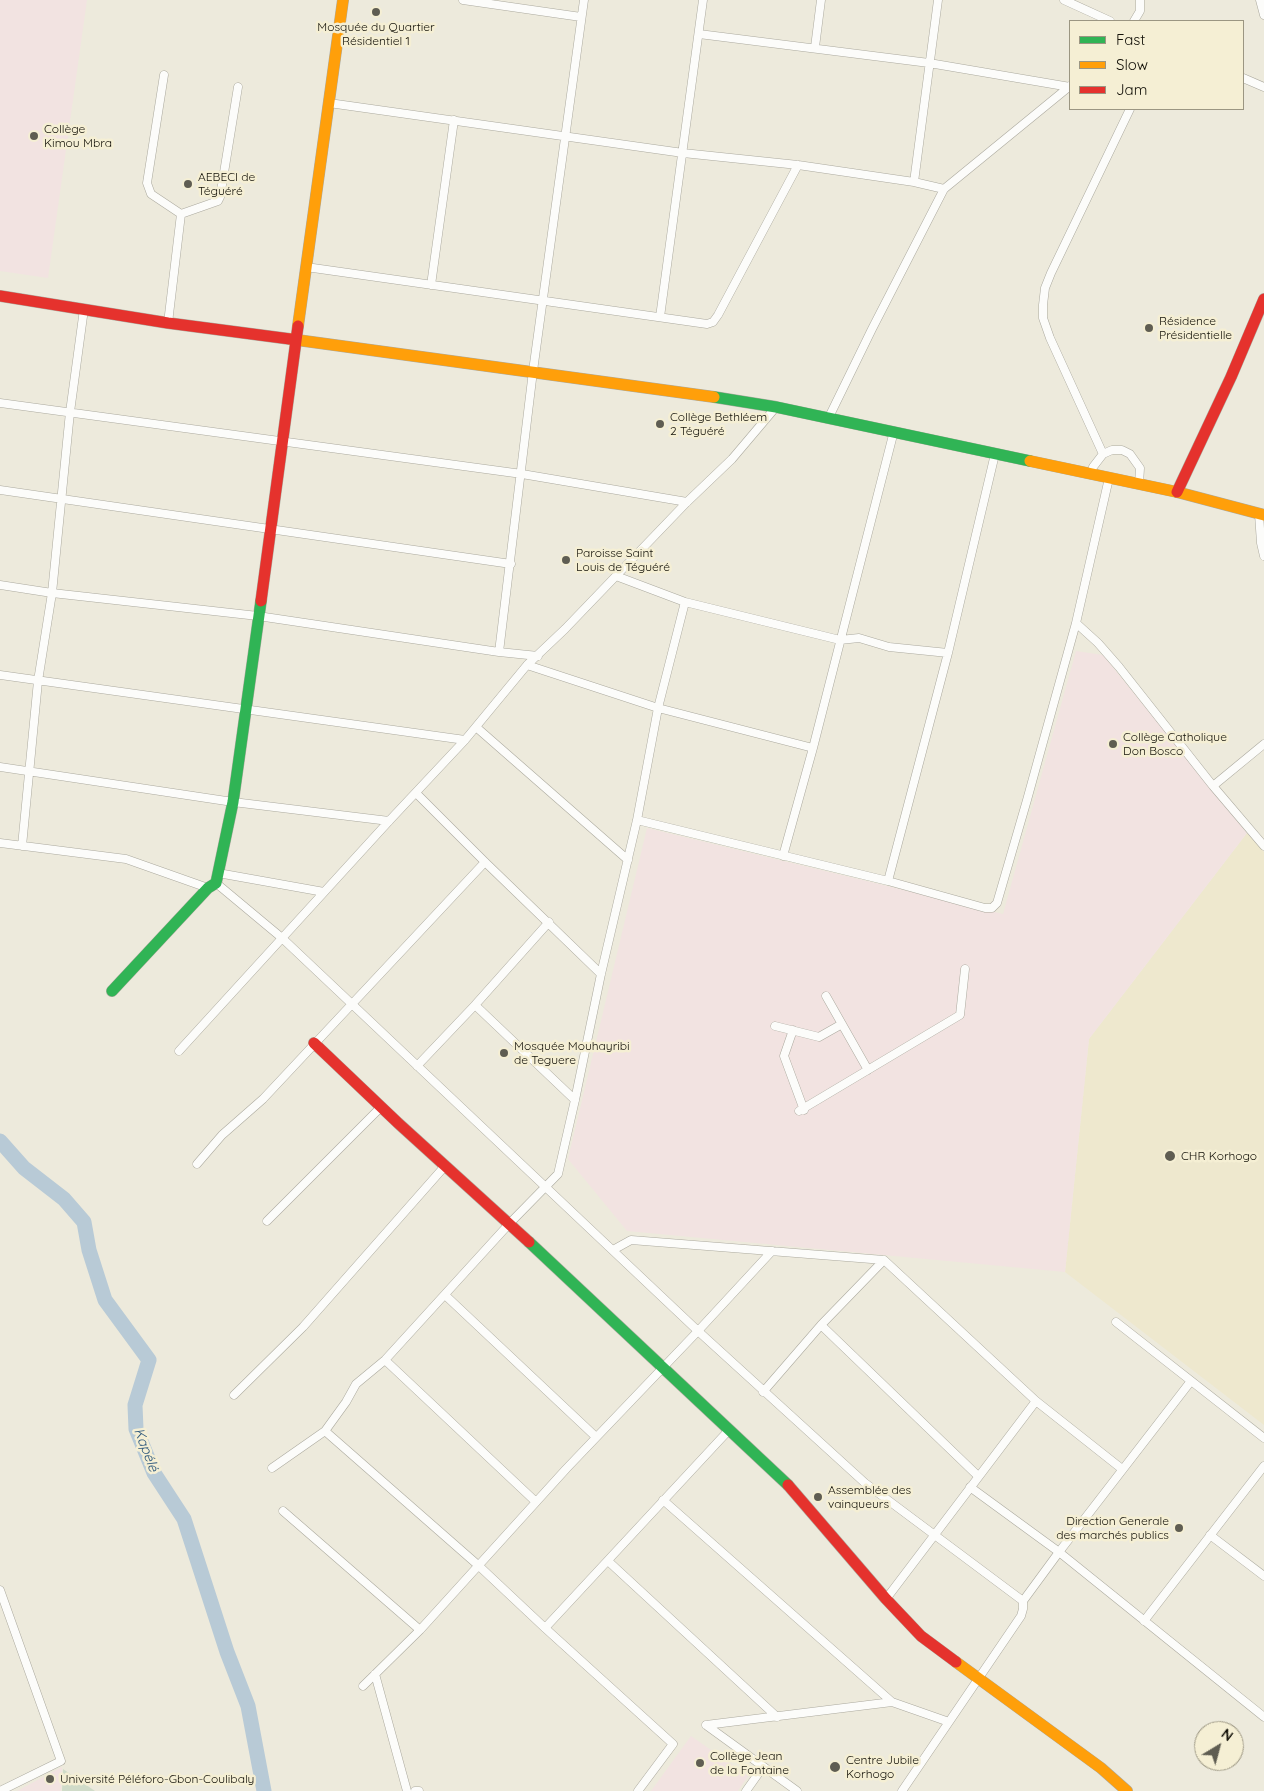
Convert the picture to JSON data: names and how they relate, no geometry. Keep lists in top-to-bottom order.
{
  "water": ["Kapélé"],
  "places": [
    "Mosquée du Quartier Résidentiel 1",
    "Collège Kimou Mbra",
    "AEBECI de Téguéré",
    "Résidence Présidentielle",
    "Collège Bethléem 2 Téguéré",
    "Paroisse Saint Louis de Téguéré",
    "Collège Catholique Don Bosco",
    "Mosquée Mouhayribi de Teguere",
    "CHR Korhogo",
    "Assemblée des vainqueurs",
    "Direction Generale des marchés publics",
    "Collège Jean de la Fontaine",
    "Centre Jubile Korhogo",
    "Université Péléforo-Gbon-Coulibaly"
  ],
  "legend": ["Fast", "Slow", "Jam"],
  "north": "top right"
}
